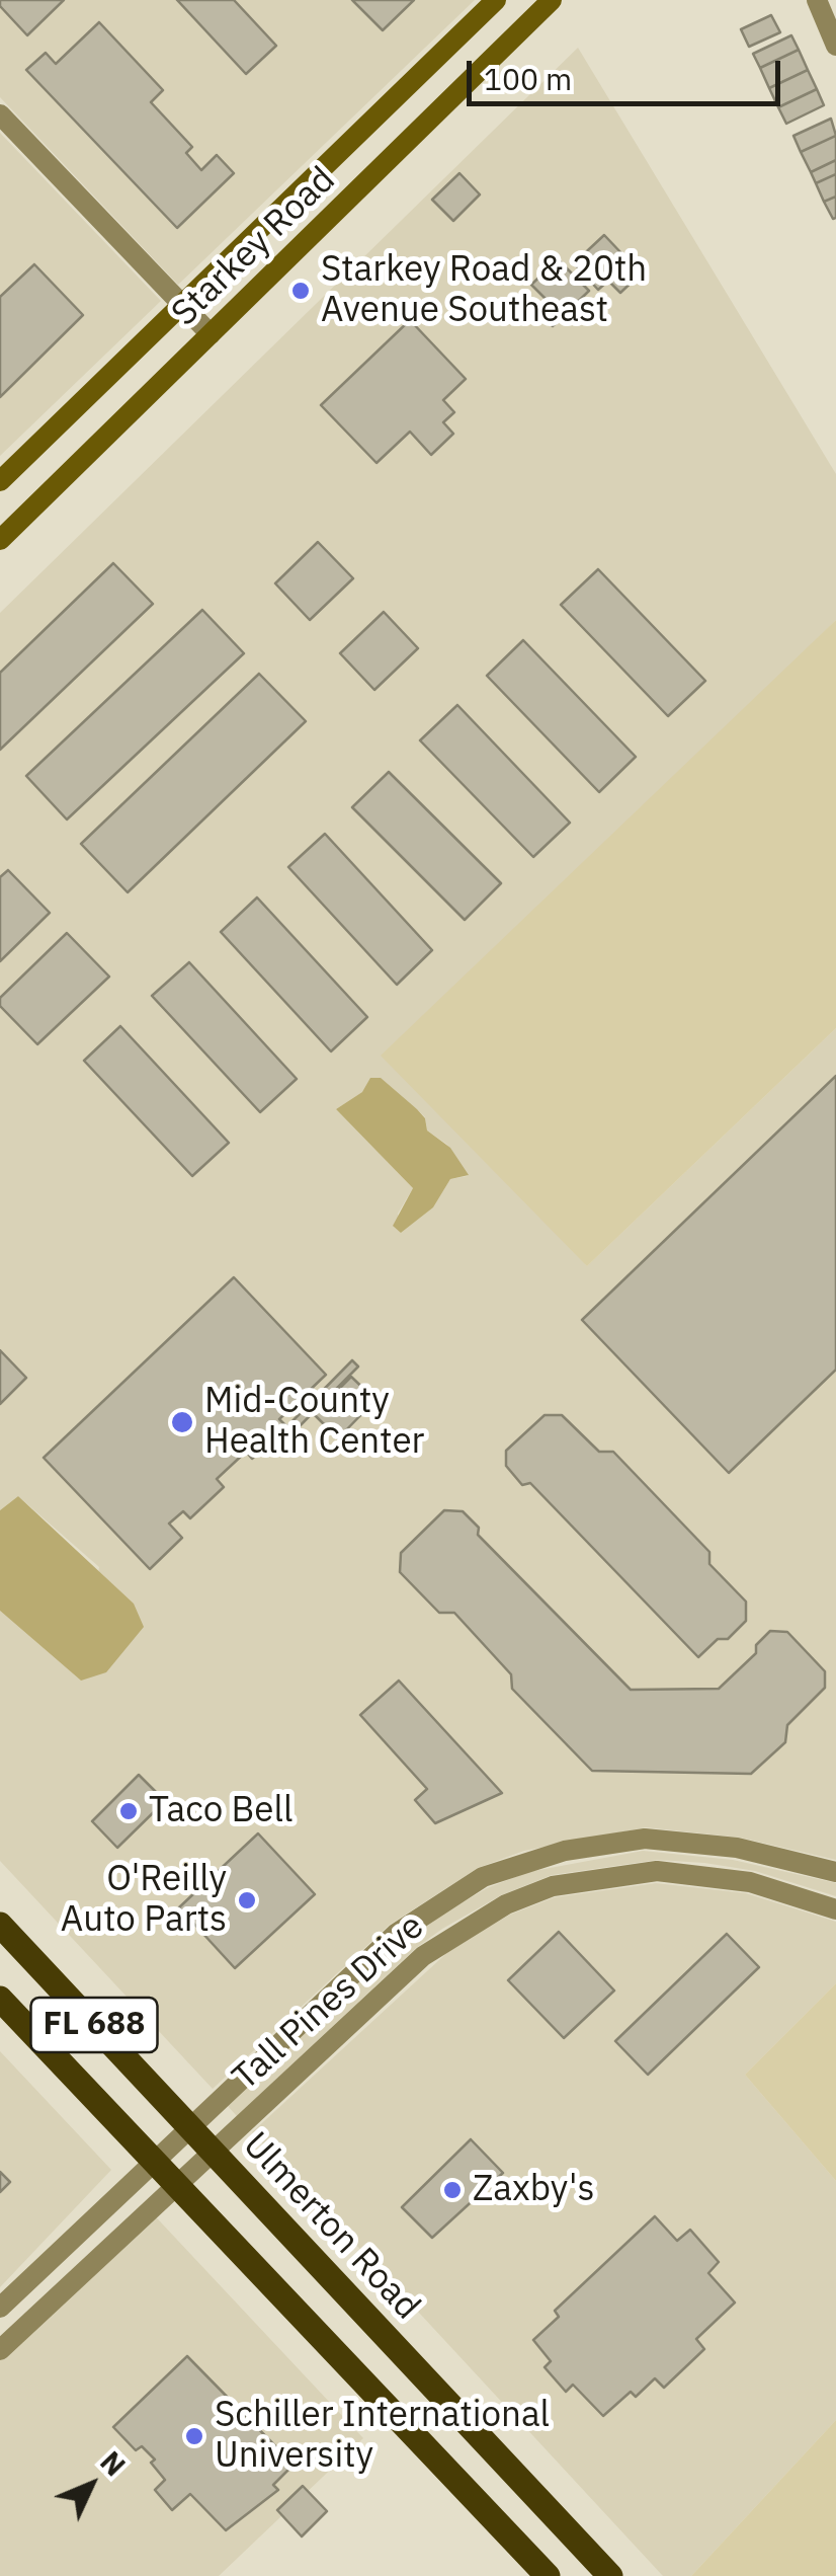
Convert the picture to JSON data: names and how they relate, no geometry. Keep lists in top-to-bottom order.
{
  "streets": {
    "main road": ["Starkey Road", "FL 688", "Ulmerton Road"],
    "street": ["Tall Pines Drive"]
  },
  "crossings": [
    ["Tall Pines Drive", "FL 688"],
    ["Tall Pines Drive", "Ulmerton Road"]
  ],
  "places": [
    "Starkey Road & 20th Avenue Southeast",
    "Mid-County Health Center",
    "Taco Bell",
    "O'Reilly Auto Parts",
    "Zaxby's",
    "Schiller International University"
  ],
  "scale_bar": "100 m",
  "north": "top right"
}
